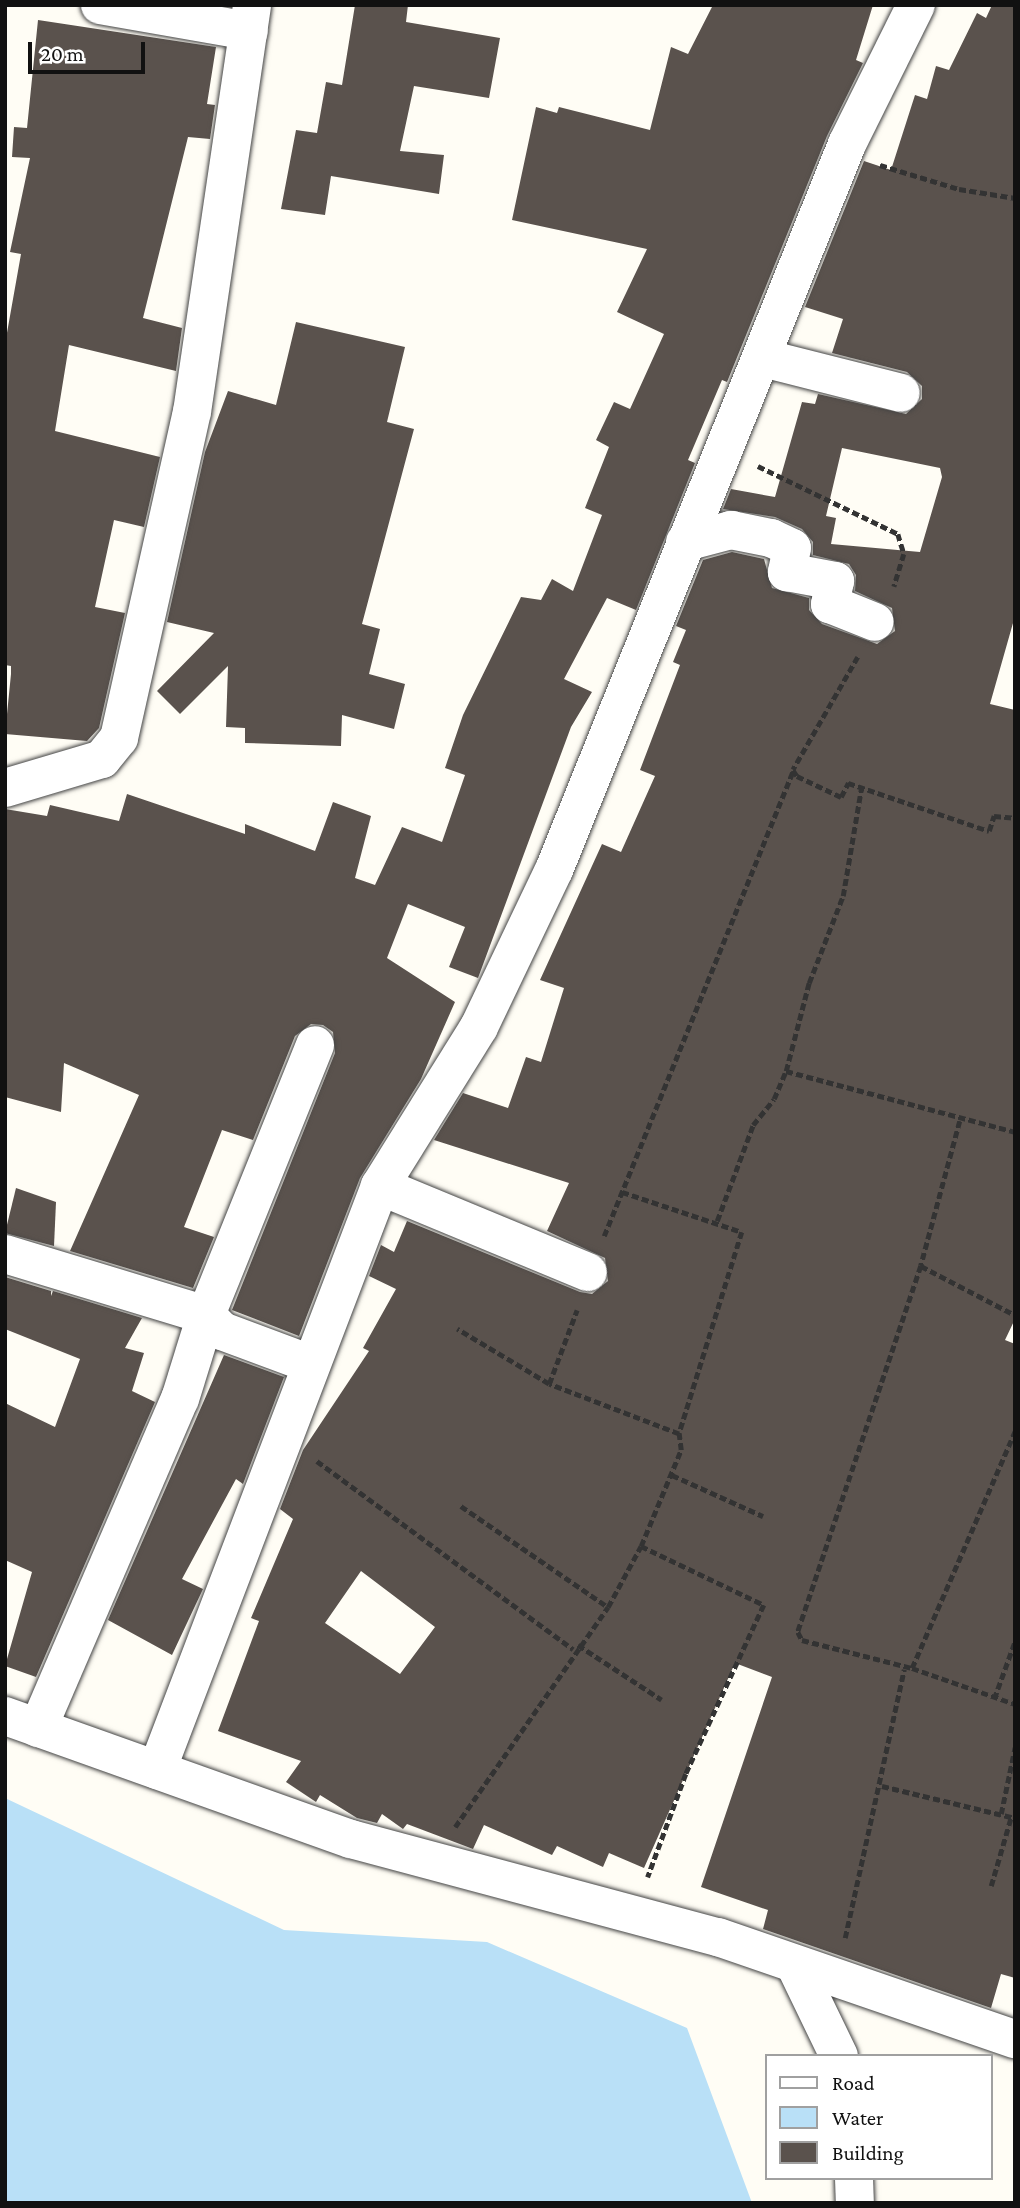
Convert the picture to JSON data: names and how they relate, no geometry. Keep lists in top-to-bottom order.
{
  "legend": ["Road", "Water", "Building"],
  "scale_bar": "20 m"
}
